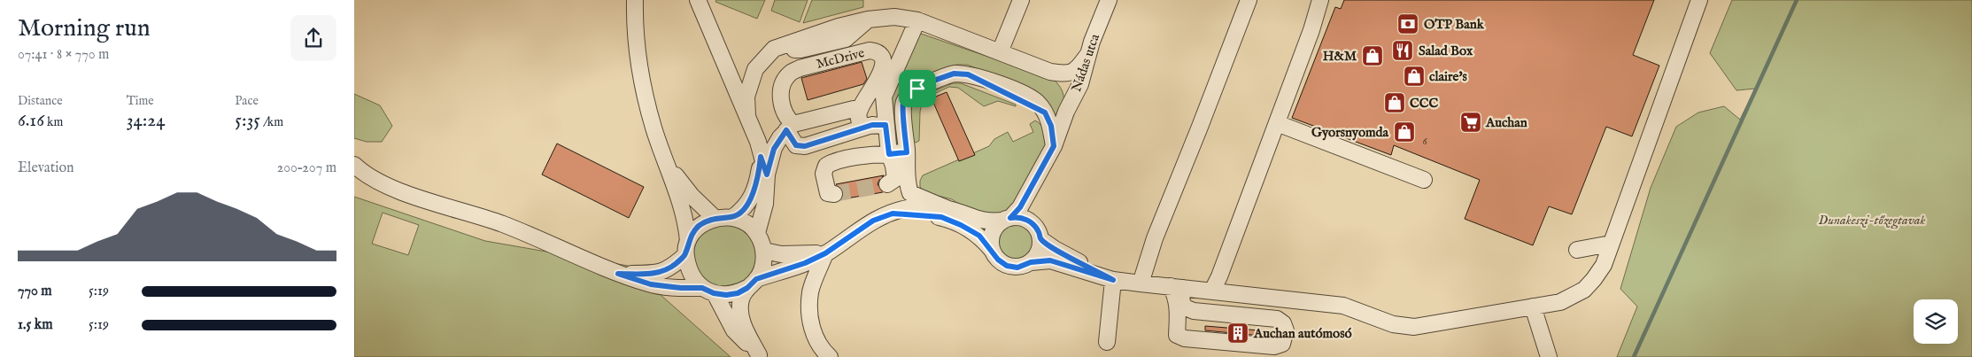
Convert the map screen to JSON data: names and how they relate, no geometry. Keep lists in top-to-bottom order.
{
  "streets": {
    "street": ["McDrive", "Nádas utca"]
  },
  "parks": ["Dunakeszi-tőzegtavak"],
  "places": {
    "bank": ["OTP Bank"],
    "restaurant": ["Salad Box"],
    "shop": [
      "H&M",
      "claire's",
      "CCC",
      "Gyorsnyomda"
    ],
    "supermarket": ["Auchan"],
    "building": ["Auchan autómosó"]
  },
  "house_numbers": ["6"],
  "page": {
    "heading": ["Morning run", "07:41 · 8 × 770 m"],
    "stats": [
      ["Distance", "6.16 km"],
      ["Time", "34:24"],
      ["Pace", "5:35 /km"]
    ],
    "chart": ["Elevation", "200–207 m"],
    "list": [
      {
        "name": "770 m",
        "note": "5:19"
      },
      {
        "name": "1.5 km",
        "note": "5:19"
      }
    ]
  }
}
